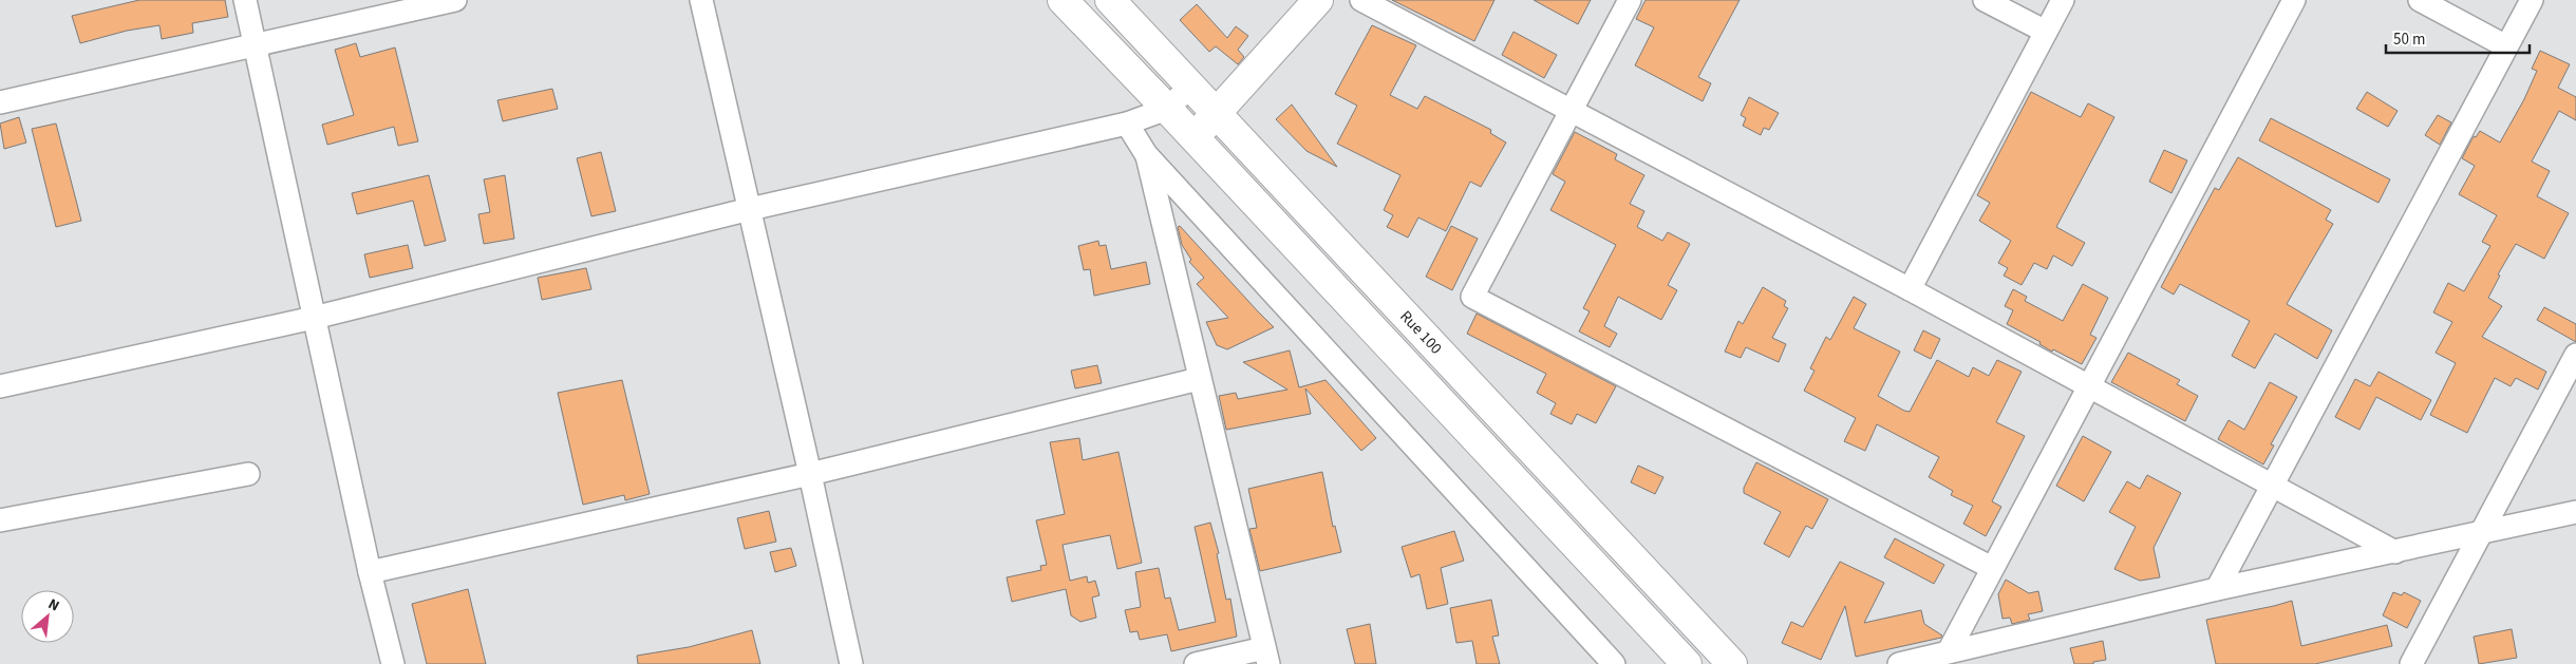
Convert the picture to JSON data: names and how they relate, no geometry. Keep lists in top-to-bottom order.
{
  "streets": {
    "street": ["Rue 100"]
  },
  "scale_bar": "50 m",
  "north": "top right"
}
